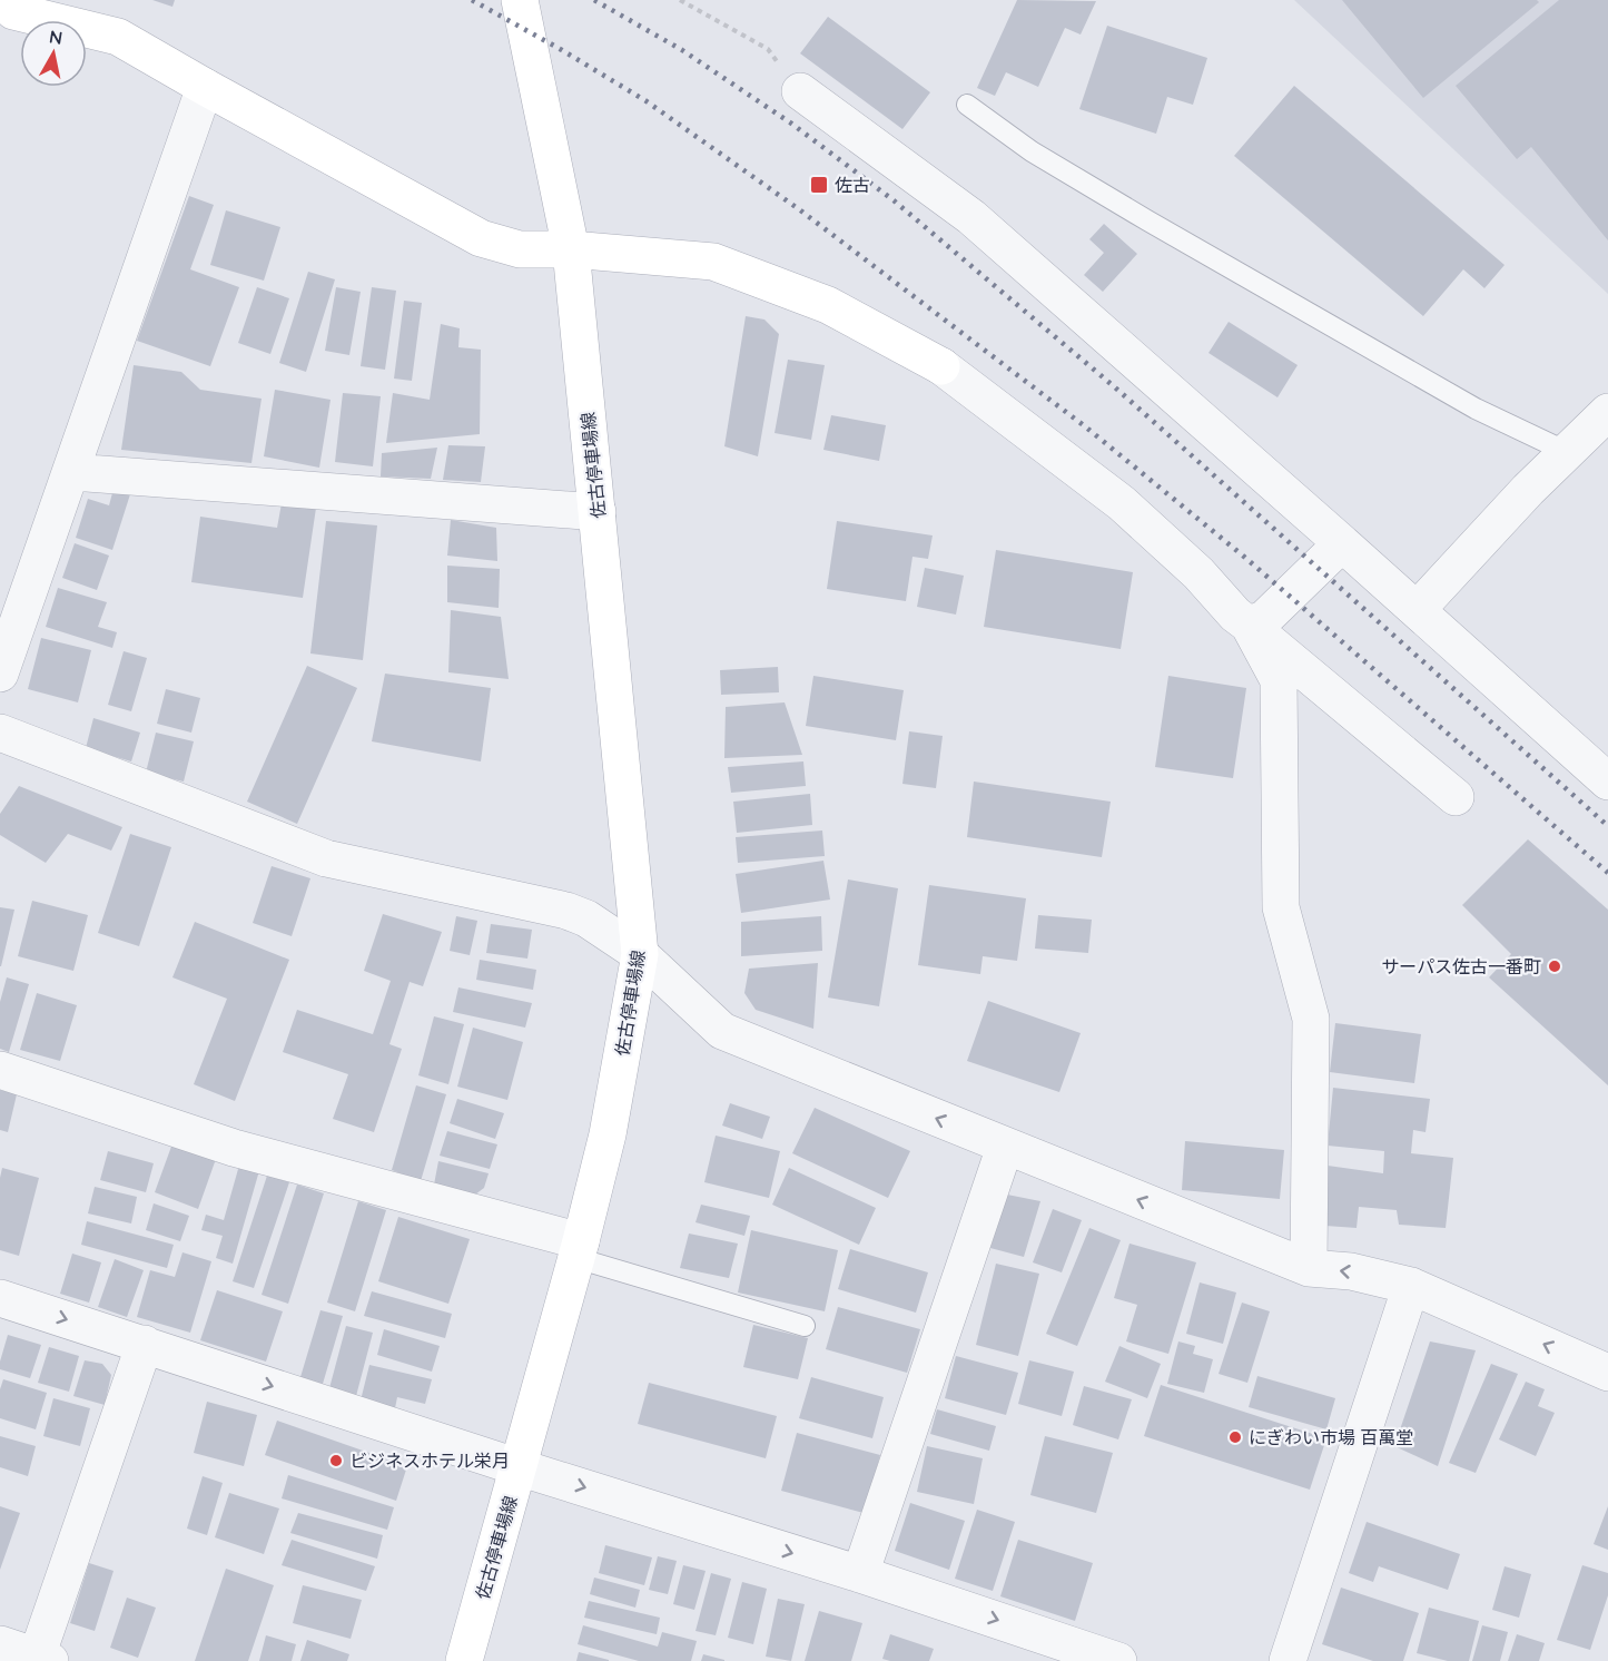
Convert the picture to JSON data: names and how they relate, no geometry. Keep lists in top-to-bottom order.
{
  "streets": {
    "main road": ["佐古停車場線"]
  },
  "places": {
    "transit": ["佐古"],
    "other": ["サーパス佐古一番町", "にぎわい市場 百萬堂", "ビジネスホテル栄月"]
  },
  "north": "top"
}
